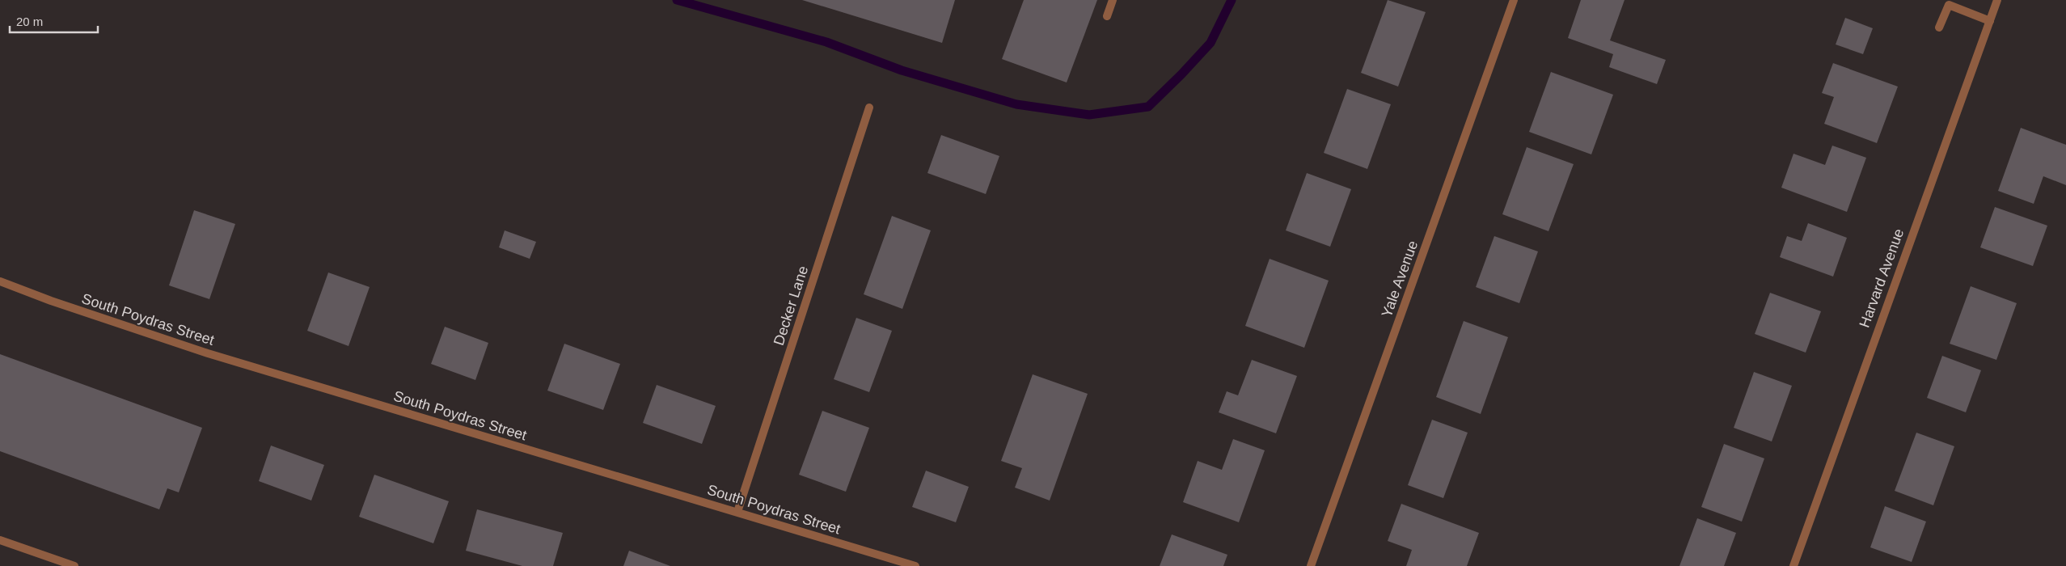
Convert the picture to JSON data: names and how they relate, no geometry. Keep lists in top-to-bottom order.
{
  "streets": {
    "street": [
      "Harvard Avenue",
      "Yale Avenue",
      "Decker Lane",
      "South Poydras Street"
    ]
  },
  "crossings": [
    ["Decker Lane", "South Poydras Street"]
  ],
  "scale_bar": "20 m"
}
